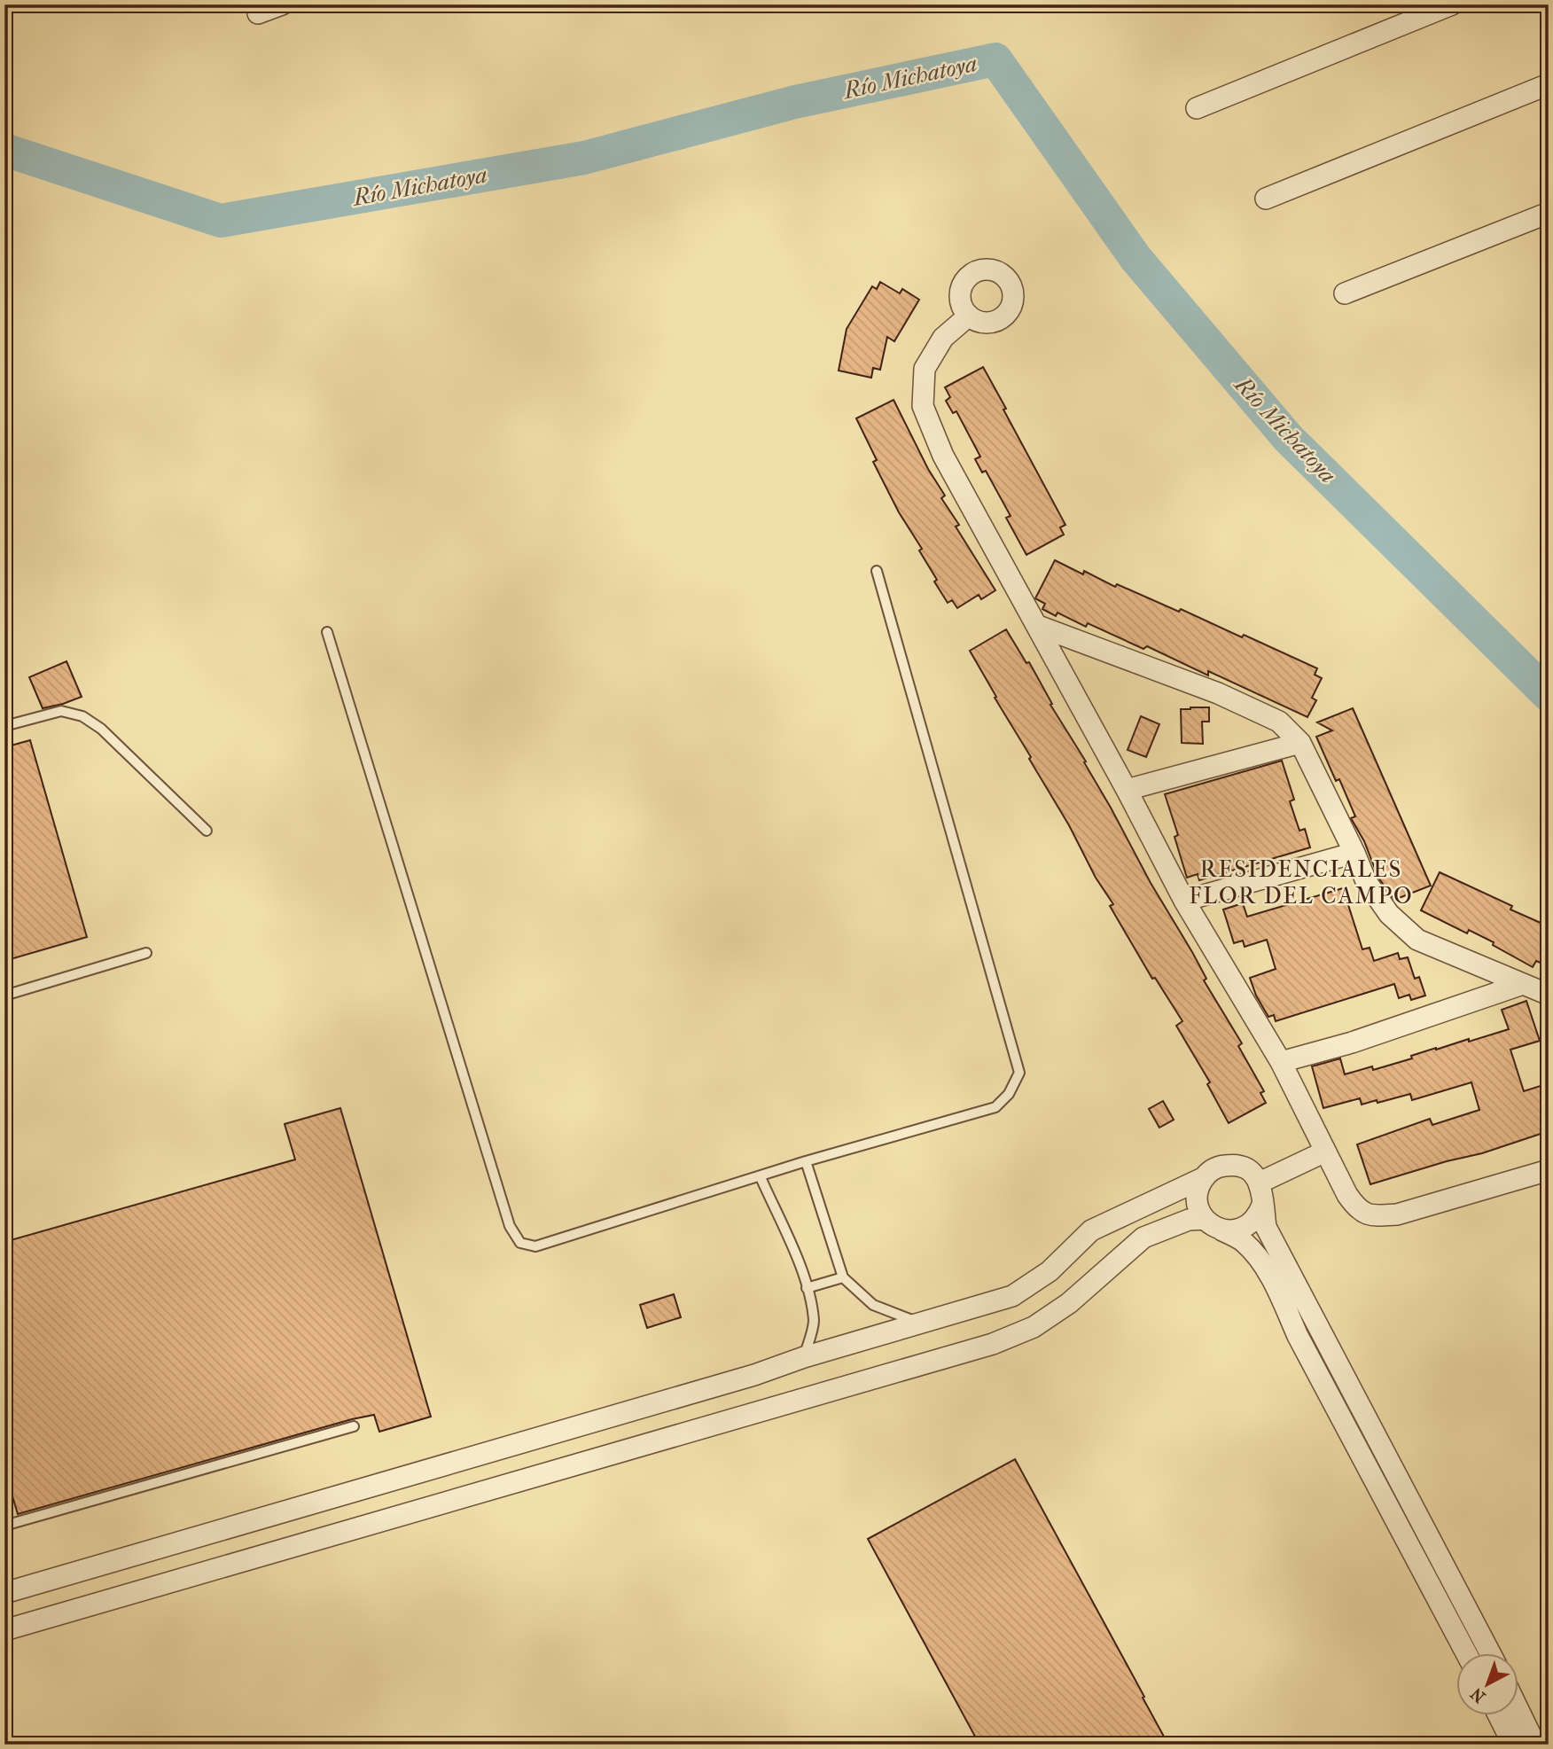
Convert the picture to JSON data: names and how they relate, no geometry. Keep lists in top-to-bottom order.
{
  "districts": ["RESIDENCIALES FLOR DEL CAMPO"],
  "water": ["Río Michatoya"],
  "north": "bottom left"
}
